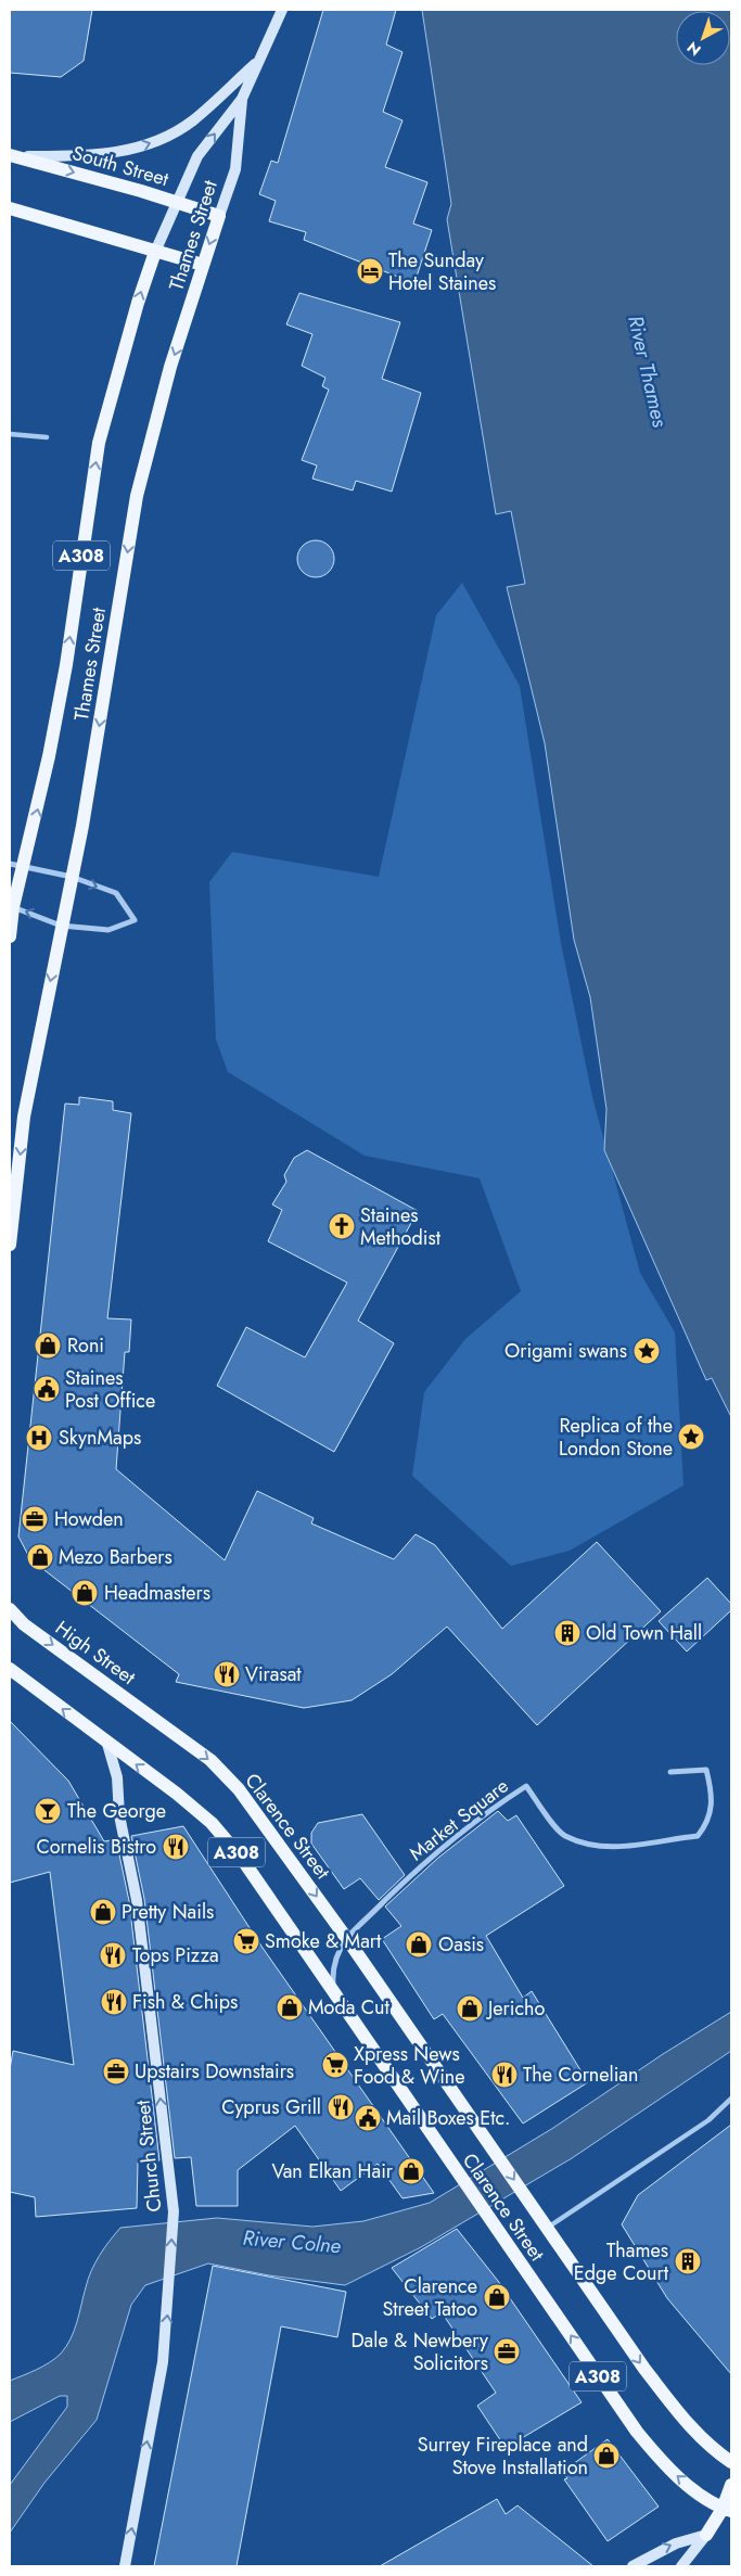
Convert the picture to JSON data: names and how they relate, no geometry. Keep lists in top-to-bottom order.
{
  "streets": {
    "main road": [
      "South Street",
      "Thames Street",
      "A308",
      "High Street",
      "Clarence Street",
      "Church Street"
    ],
    "street": ["Market Square"]
  },
  "crossings": [
    ["South Street", "Thames Street"],
    ["A308", "Clarence Street"],
    ["A308", "Church Street"],
    ["High Street", "Clarence Street"],
    ["Market Square", "Clarence Street"],
    ["Clarence Street", "Church Street"]
  ],
  "one_way": ["Church Street"],
  "water": ["River Thames", "River Colne"],
  "places": {
    "hotel": ["The Sunday Hotel Staines"],
    "church": ["Staines Methodist"],
    "shop": [
      "Roni",
      "Mezo Barbers",
      "Headmasters",
      "Pretty Nails",
      "Oasis",
      "Moda Cut",
      "Jericho",
      "Van Elkan Hair",
      "Clarence Street Tatoo",
      "Surrey Fireplace and Stove Installation"
    ],
    "place": ["Origami swans", "Replica of the London Stone"],
    "public building": ["Staines Post Office", "Mail Boxes Etc."],
    "hospital": ["SkynMaps"],
    "office": ["Howden", "Upstairs Downstairs", "Dale & Newbery Solicitors"],
    "building": ["Old Town Hall", "Thames Edge Court"],
    "restaurant": [
      "Virasat",
      "Cornelis Bistro",
      "Tops Pizza",
      "Fish & Chips",
      "The Cornelian",
      "Cyprus Grill"
    ],
    "bar": ["The George"],
    "supermarket": ["Smoke & Mart", "Xpress News Food & Wine"]
  },
  "north": "bottom left"
}
